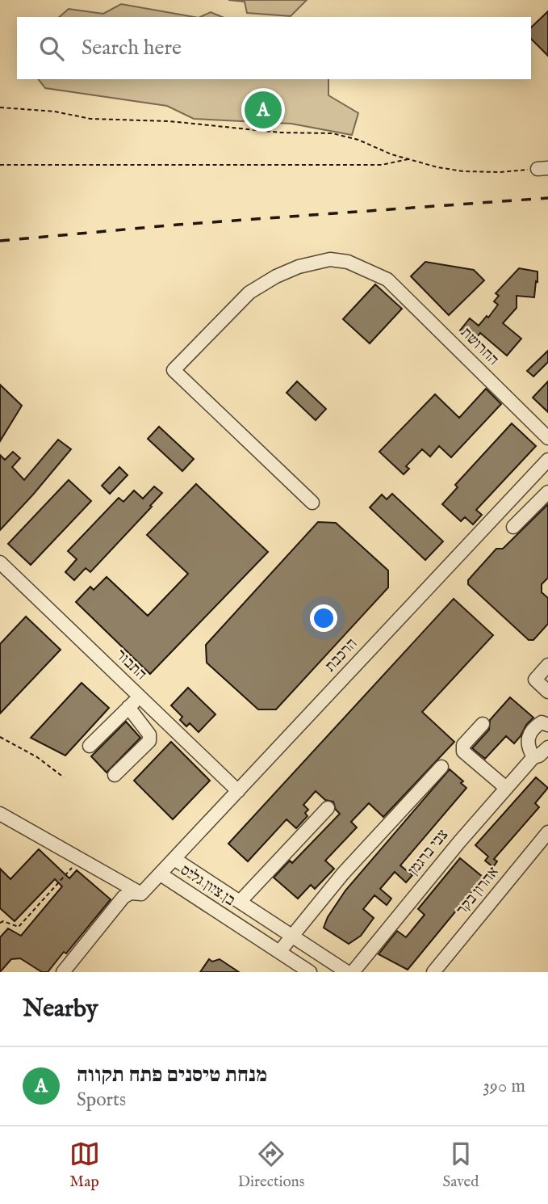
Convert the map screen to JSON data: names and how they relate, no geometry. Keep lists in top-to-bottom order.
{
  "streets": {
    "street": [
      "החרושת",
      "הרכבת",
      "התבור",
      "צבי ברגמן",
      "בן ציון גליס",
      "אהרון בקר"
    ]
  },
  "crossings": [
    ["הרכבת", "התבור"],
    ["הרכבת", "בן ציון גליס"]
  ],
  "page": {
    "search": "Search here",
    "pins": "A",
    "heading": "Nearby",
    "list": [
      {
        "mark": "A",
        "name": "מנחת טיסנים פתח תקווה",
        "note": "Sports",
        "value": "390 m"
      }
    ],
    "nav": ["Map", "Directions", "Saved"]
  }
}
